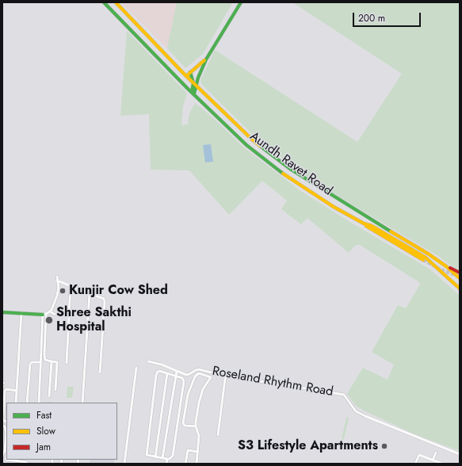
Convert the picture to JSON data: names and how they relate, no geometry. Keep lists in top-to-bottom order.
{
  "streets": {
    "main road": ["Aundh Ravet Road"],
    "street": ["Roseland Rhythm Road"]
  },
  "places": ["Kunjir Cow Shed", "Shree Sakthi Hospital", "S3 Lifestyle Apartments"],
  "legend": ["Fast", "Slow", "Jam"],
  "scale_bar": "200 m"
}
